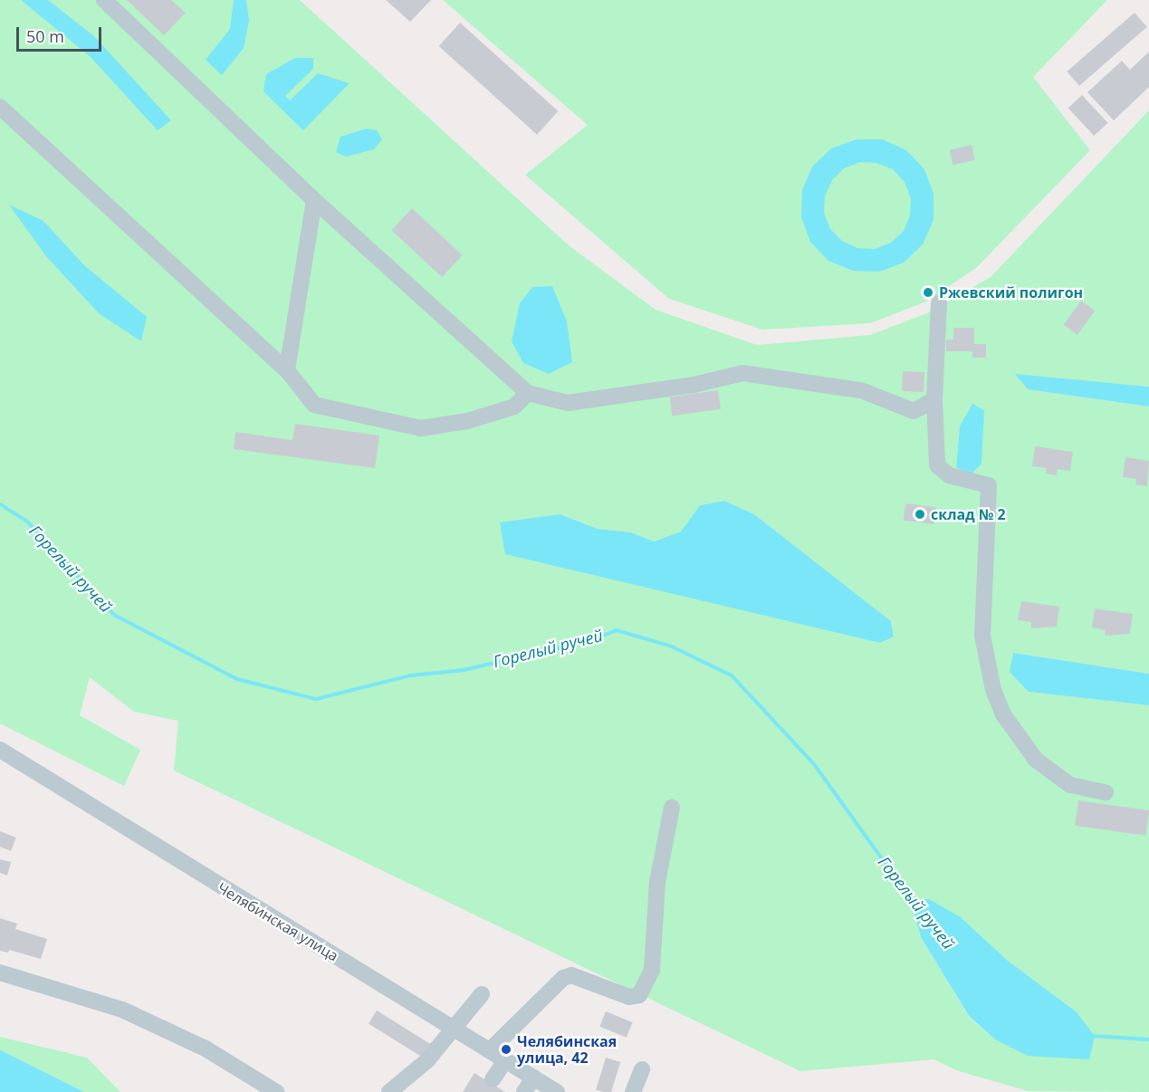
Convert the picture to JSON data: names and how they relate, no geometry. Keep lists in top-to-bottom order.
{
  "streets": {
    "street": ["Челябинская улица"]
  },
  "water": ["Горелый ручей"],
  "places": ["Ржевский полигон", "склад № 2", "Челябинская улица, 42"],
  "scale_bar": "50 m"
}
